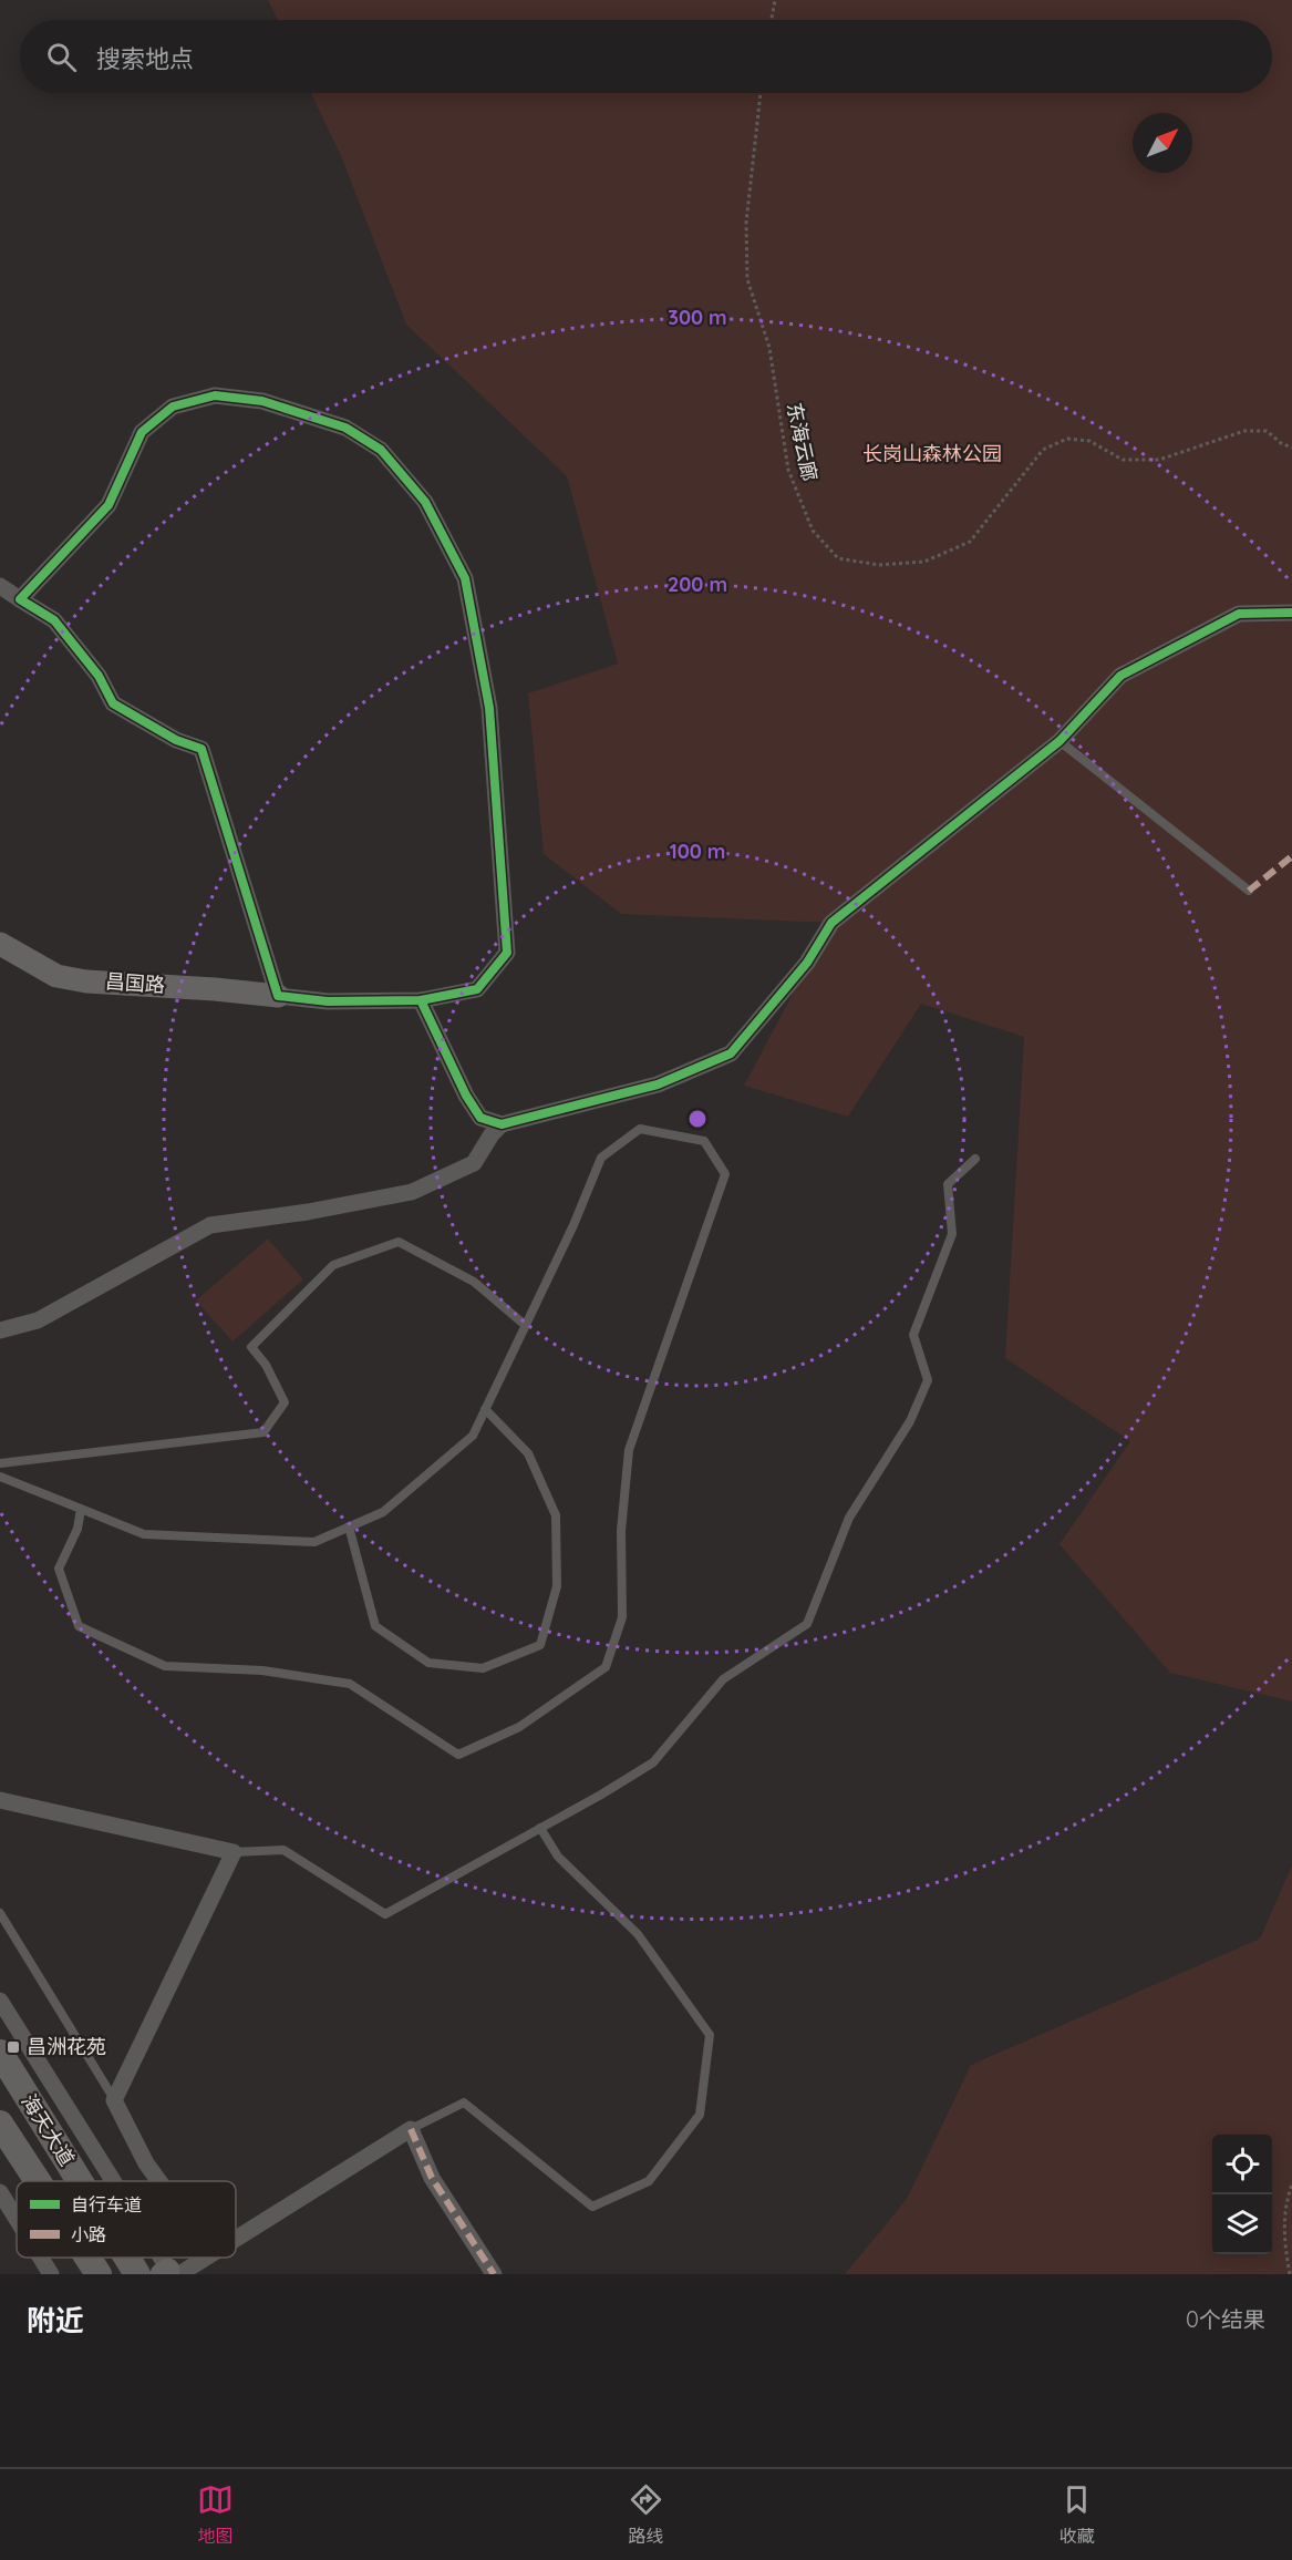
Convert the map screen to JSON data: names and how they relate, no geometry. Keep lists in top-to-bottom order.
{
  "streets": {
    "main road": ["昌国路", "海天大道"],
    "path": ["东海云廊"]
  },
  "parks": ["长岗山森林公园"],
  "places": {
    "transit": ["昌洲花苑"]
  },
  "legend": ["自行车道", "小路"],
  "north": "top right",
  "page": {
    "search": "搜索地点",
    "heading": ["附近", "0个结果"],
    "nav": ["地图", "路线", "收藏"]
  },
  "rings": ["300 m", "200 m", "100 m"]
}
